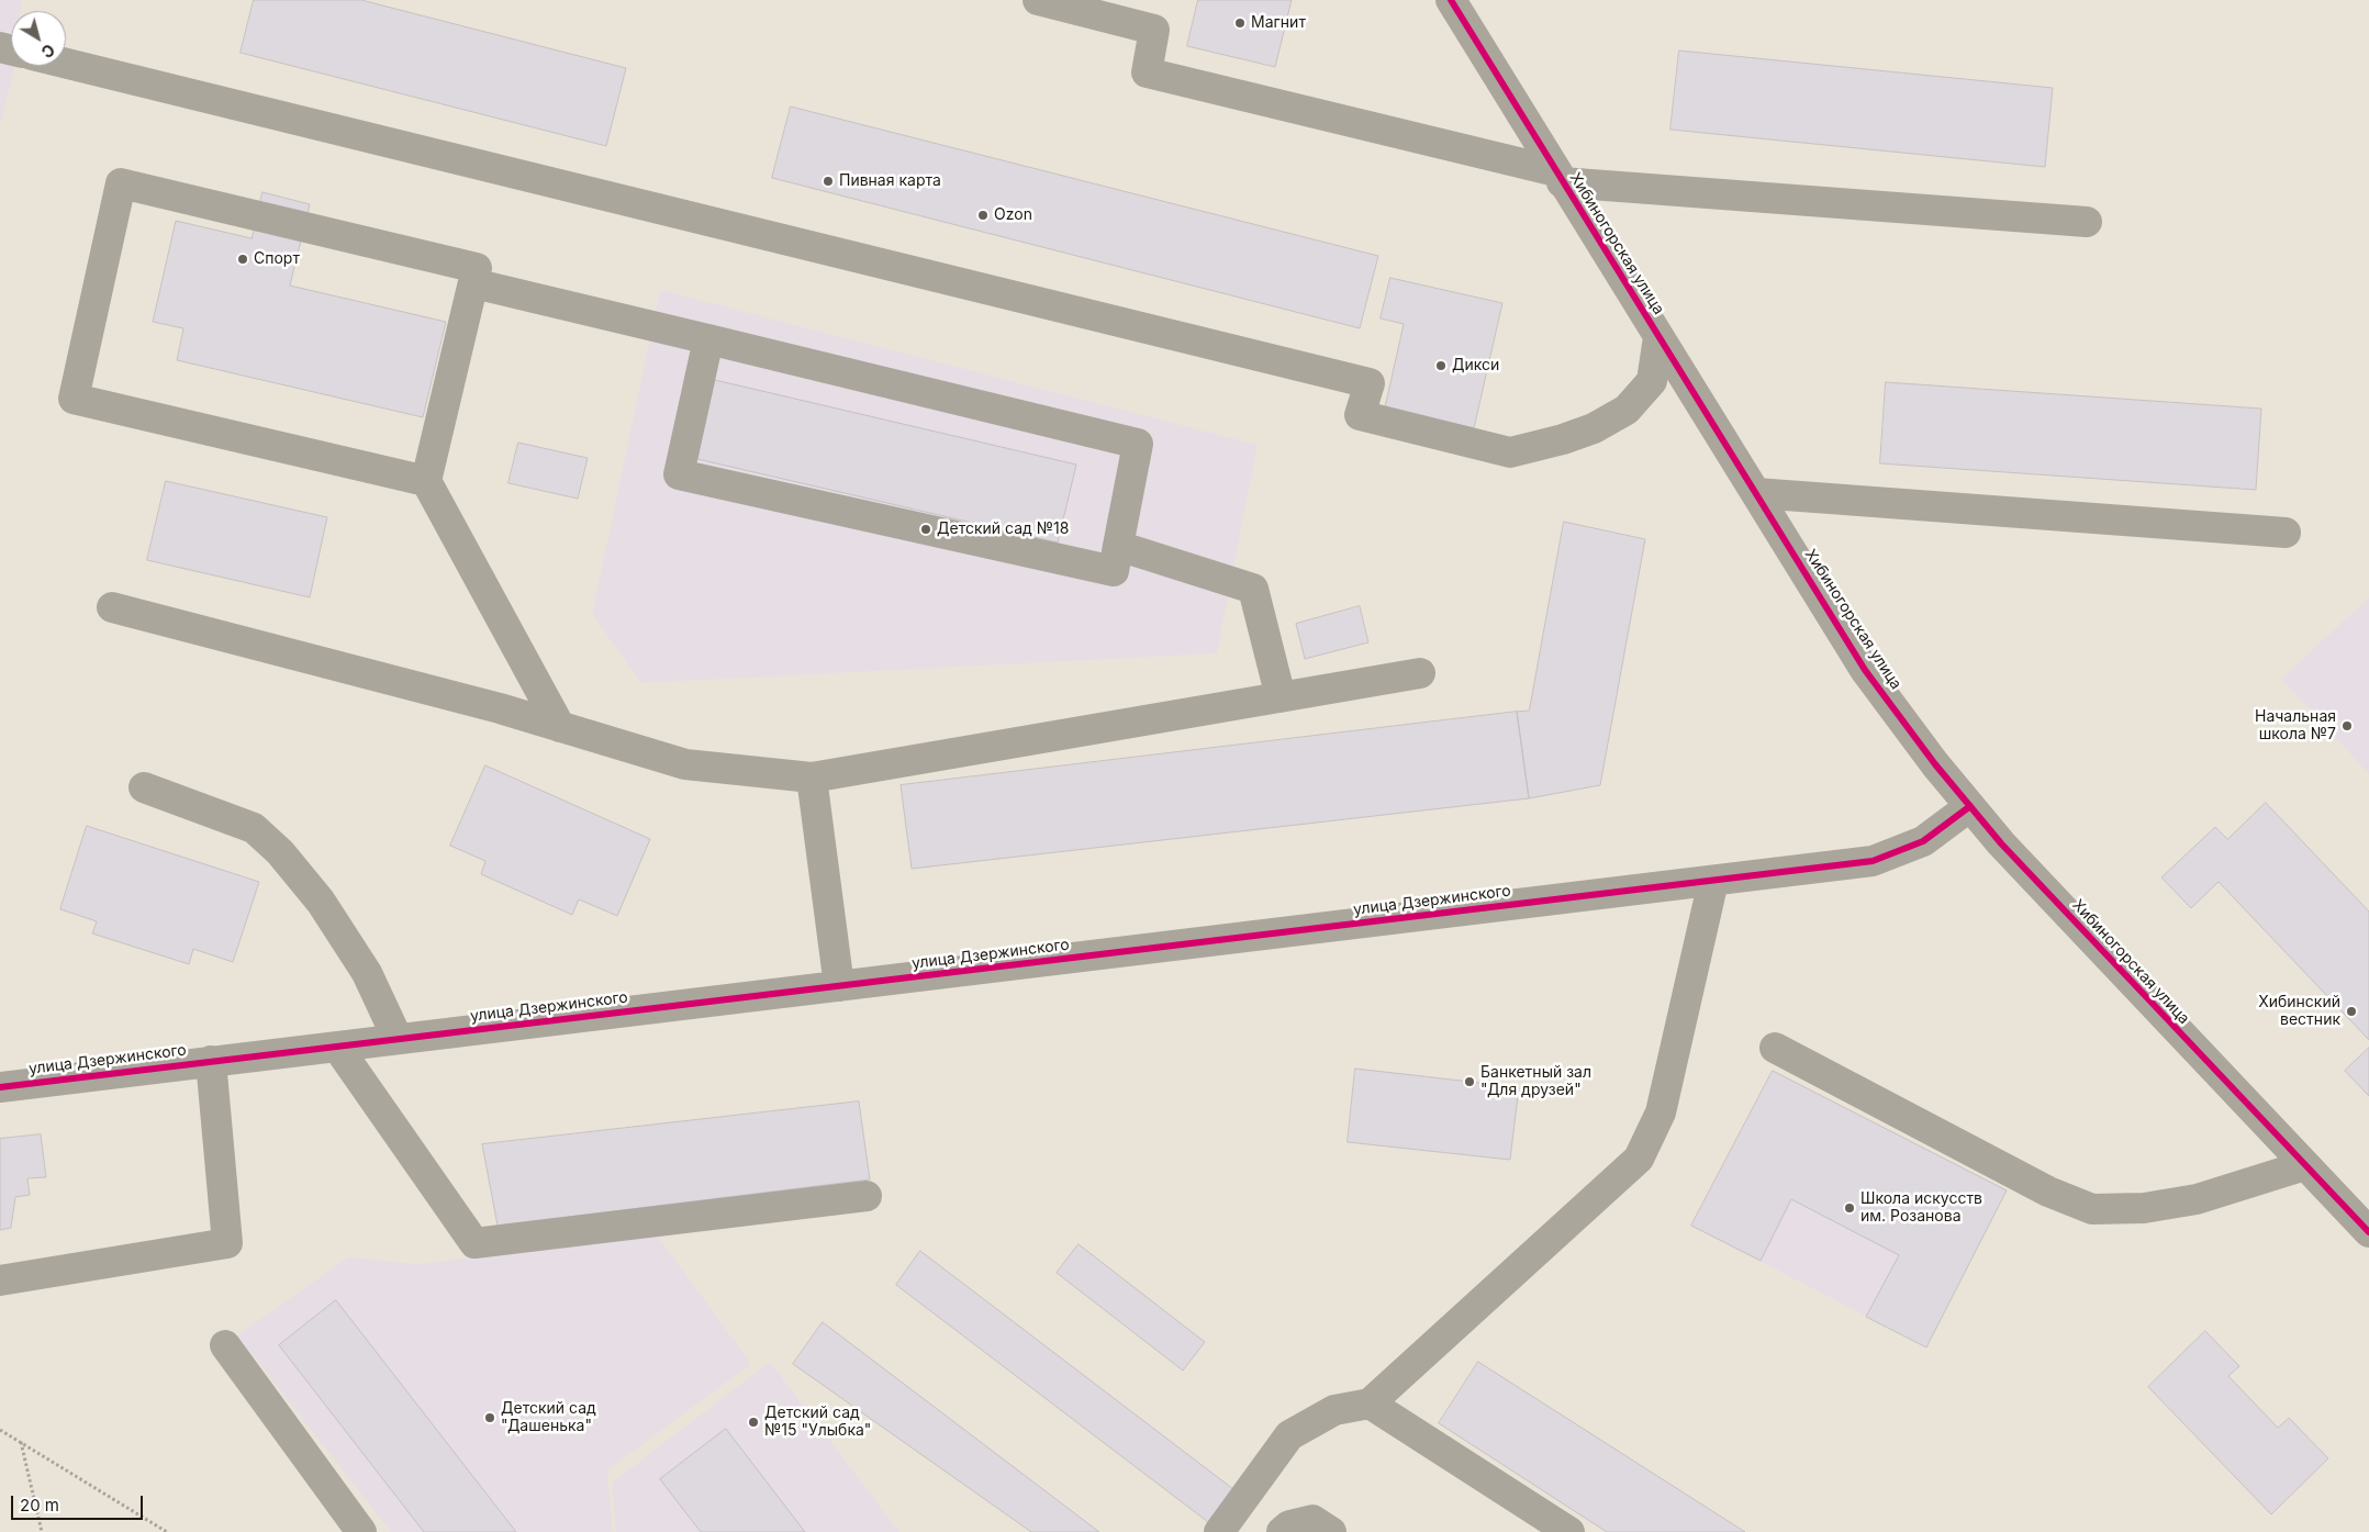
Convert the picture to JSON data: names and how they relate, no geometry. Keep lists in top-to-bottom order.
{
  "streets": {
    "street": ["Хибиногорская улица", "улица Дзержинского"]
  },
  "crossings": [
    ["Хибиногорская улица", "улица Дзержинского"]
  ],
  "places": [
    "Магнит",
    "Пивная карта",
    "Ozon",
    "Спорт",
    "Дикси",
    "Детский сад №18",
    "Начальная школа №7",
    "Хибинский вестник",
    "Банкетный зал \"Для друзей\"",
    "Школа искусств им. Розанова",
    "Детский сад \"Дашенька\"",
    "Детский сад №15 \"Улыбка\""
  ],
  "scale_bar": "20 m",
  "north": "bottom right"
}
